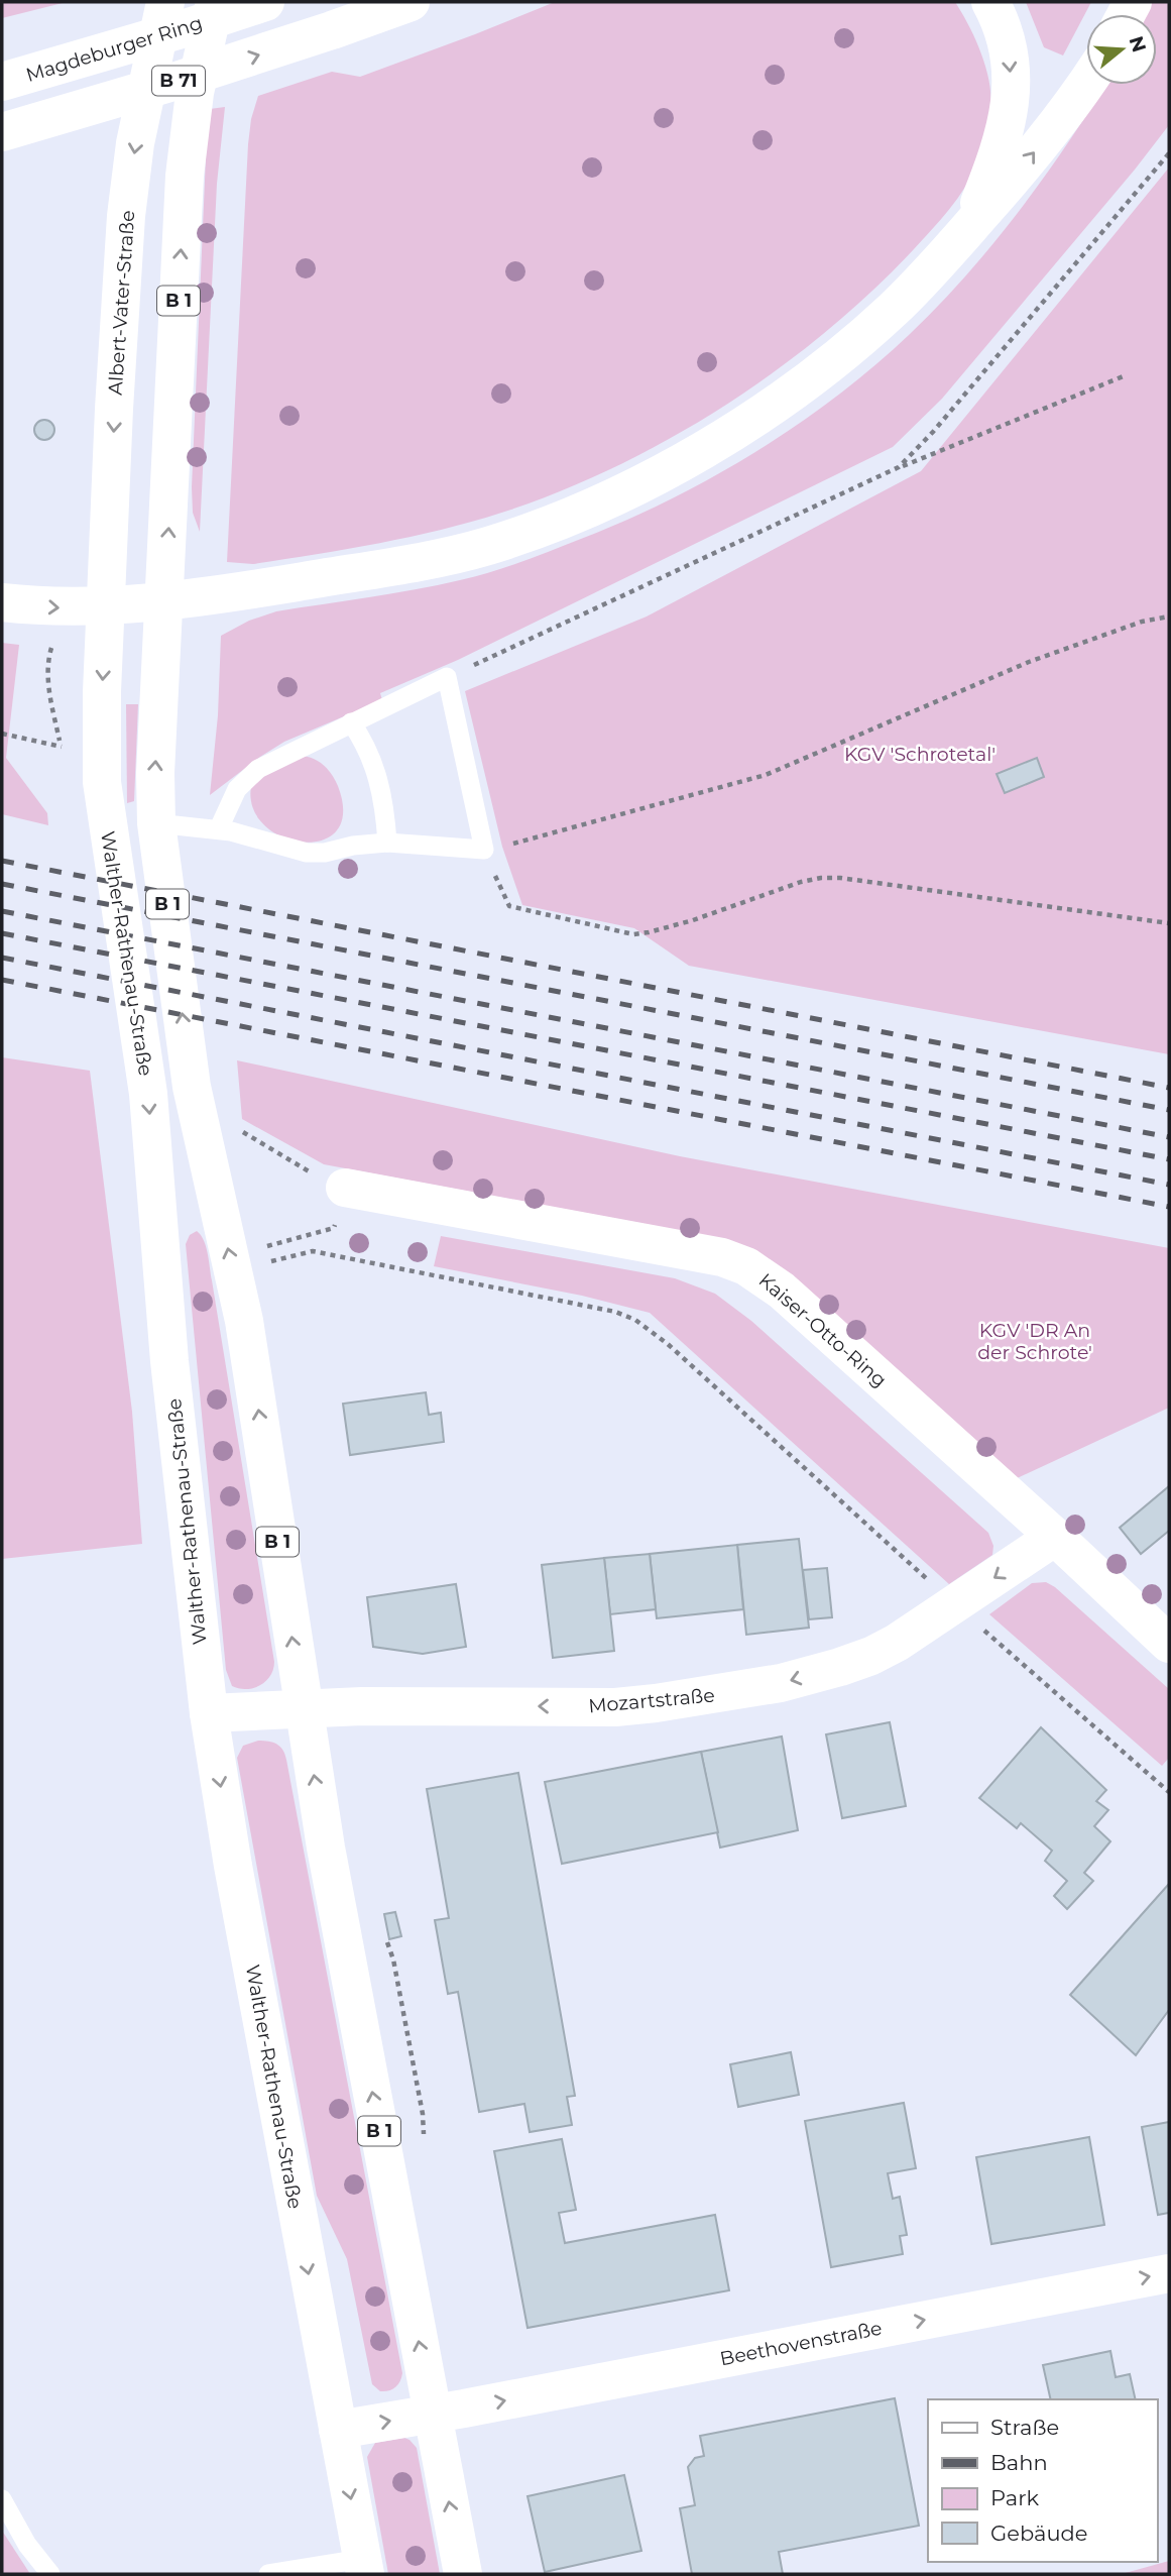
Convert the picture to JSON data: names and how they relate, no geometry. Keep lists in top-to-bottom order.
{
  "streets": {
    "main road": [
      "Magdeburger Ring",
      "B 71",
      "B 1",
      "Albert-Vater-Straße",
      "Walther-Rathenau-Straße",
      "Kaiser-Otto-Ring",
      "Mozartstraße",
      "Beethovenstraße"
    ]
  },
  "crossings": [
    ["B 1", "Mozartstraße"],
    ["B 1", "Beethovenstraße"],
    ["Albert-Vater-Straße", "Walther-Rathenau-Straße"],
    ["Walther-Rathenau-Straße", "Mozartstraße"],
    ["Kaiser-Otto-Ring", "Mozartstraße"]
  ],
  "one_way": ["Mozartstraße", "Beethovenstraße"],
  "parks": ["KGV 'Schrotetal'", "KGV 'DR An der Schrote'"],
  "legend": [
    "Straße",
    "Bahn",
    "Park",
    "Gebäude"
  ],
  "north": "right"
}
